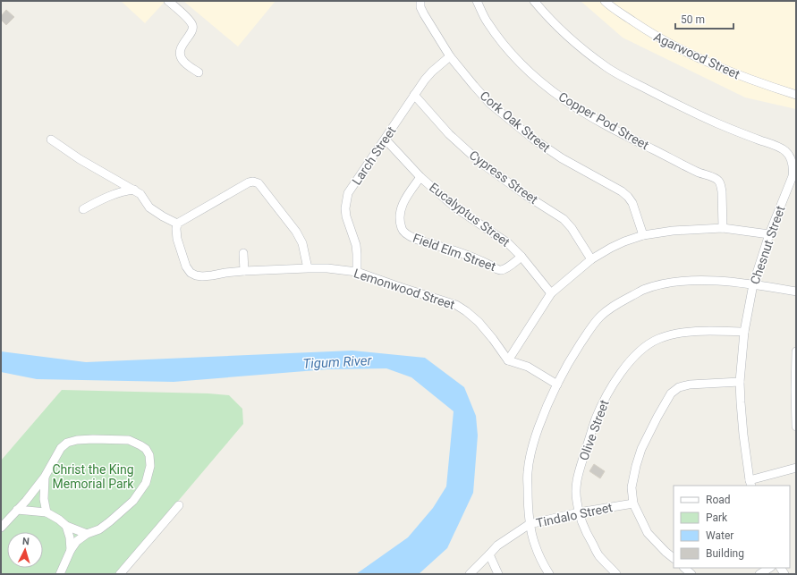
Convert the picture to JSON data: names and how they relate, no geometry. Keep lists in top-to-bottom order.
{
  "streets": {
    "street": [
      "Agarwood Street",
      "Copper Pod Street",
      "Cork Oak Street",
      "Larch Street",
      "Cypress Street",
      "Eucalyptus Street",
      "Chesnut Street",
      "Field Elm Street",
      "Lemonwood Street",
      "Olive Street",
      "Tindalo Street"
    ]
  },
  "crossings": [
    ["Cork Oak Street", "Larch Street"],
    ["Larch Street", "Cypress Street"],
    ["Larch Street", "Eucalyptus Street"],
    ["Larch Street", "Lemonwood Street"],
    ["Eucalyptus Street", "Field Elm Street"],
    ["Chesnut Street", "Olive Street"],
    ["Olive Street", "Tindalo Street"]
  ],
  "water": ["Tigum River"],
  "parks": ["Christ the King Memorial Park"],
  "legend": [
    "Road",
    "Park",
    "Water",
    "Building"
  ],
  "scale_bar": "50 m",
  "north": "top"
}
